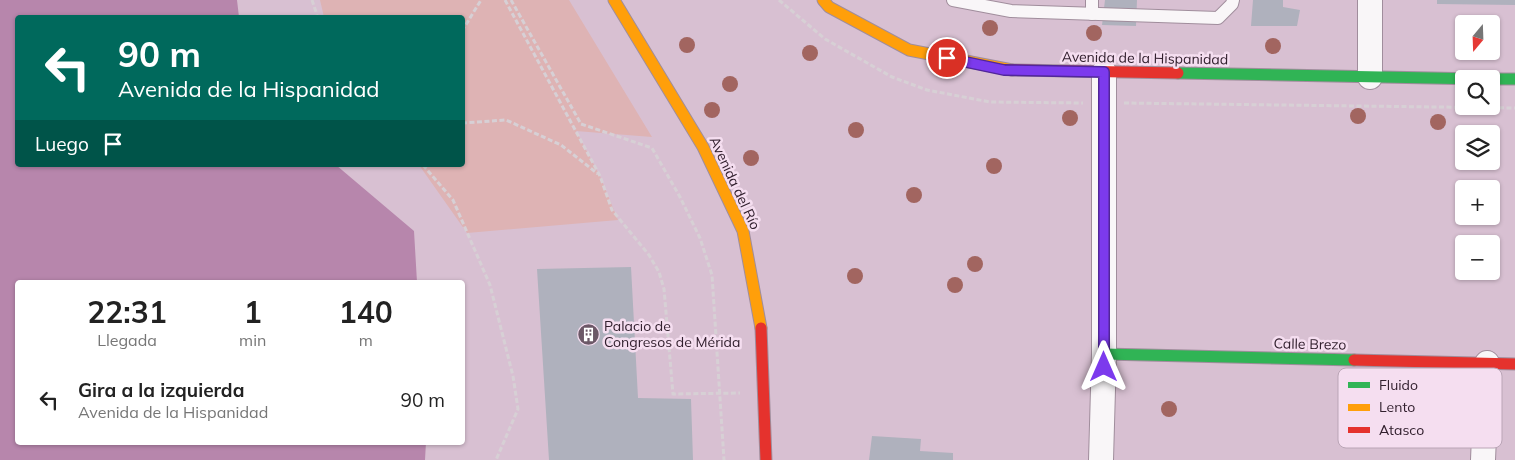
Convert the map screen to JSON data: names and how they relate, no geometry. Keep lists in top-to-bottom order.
{
  "streets": {
    "street": ["Avenida de la Hispanidad", "Avenida del Río", "Calle Brezo"]
  },
  "places": {
    "building": ["Palacio de Congresos de Mérida"]
  },
  "legend": ["Fluido", "Lento", "Atasco"],
  "north": "bottom",
  "page": {
    "map_buttons": ["+", "−"],
    "turn": ["90 m", "Avenida de la Hispanidad"],
    "then": "Luego",
    "eta": [
      "22:31",
      "Llegada",
      "1",
      "min",
      "140",
      "m"
    ],
    "list": [
      {
        "name": "Gira a la izquierda",
        "note": "Avenida de la Hispanidad",
        "value": "90 m"
      }
    ]
  }
}
